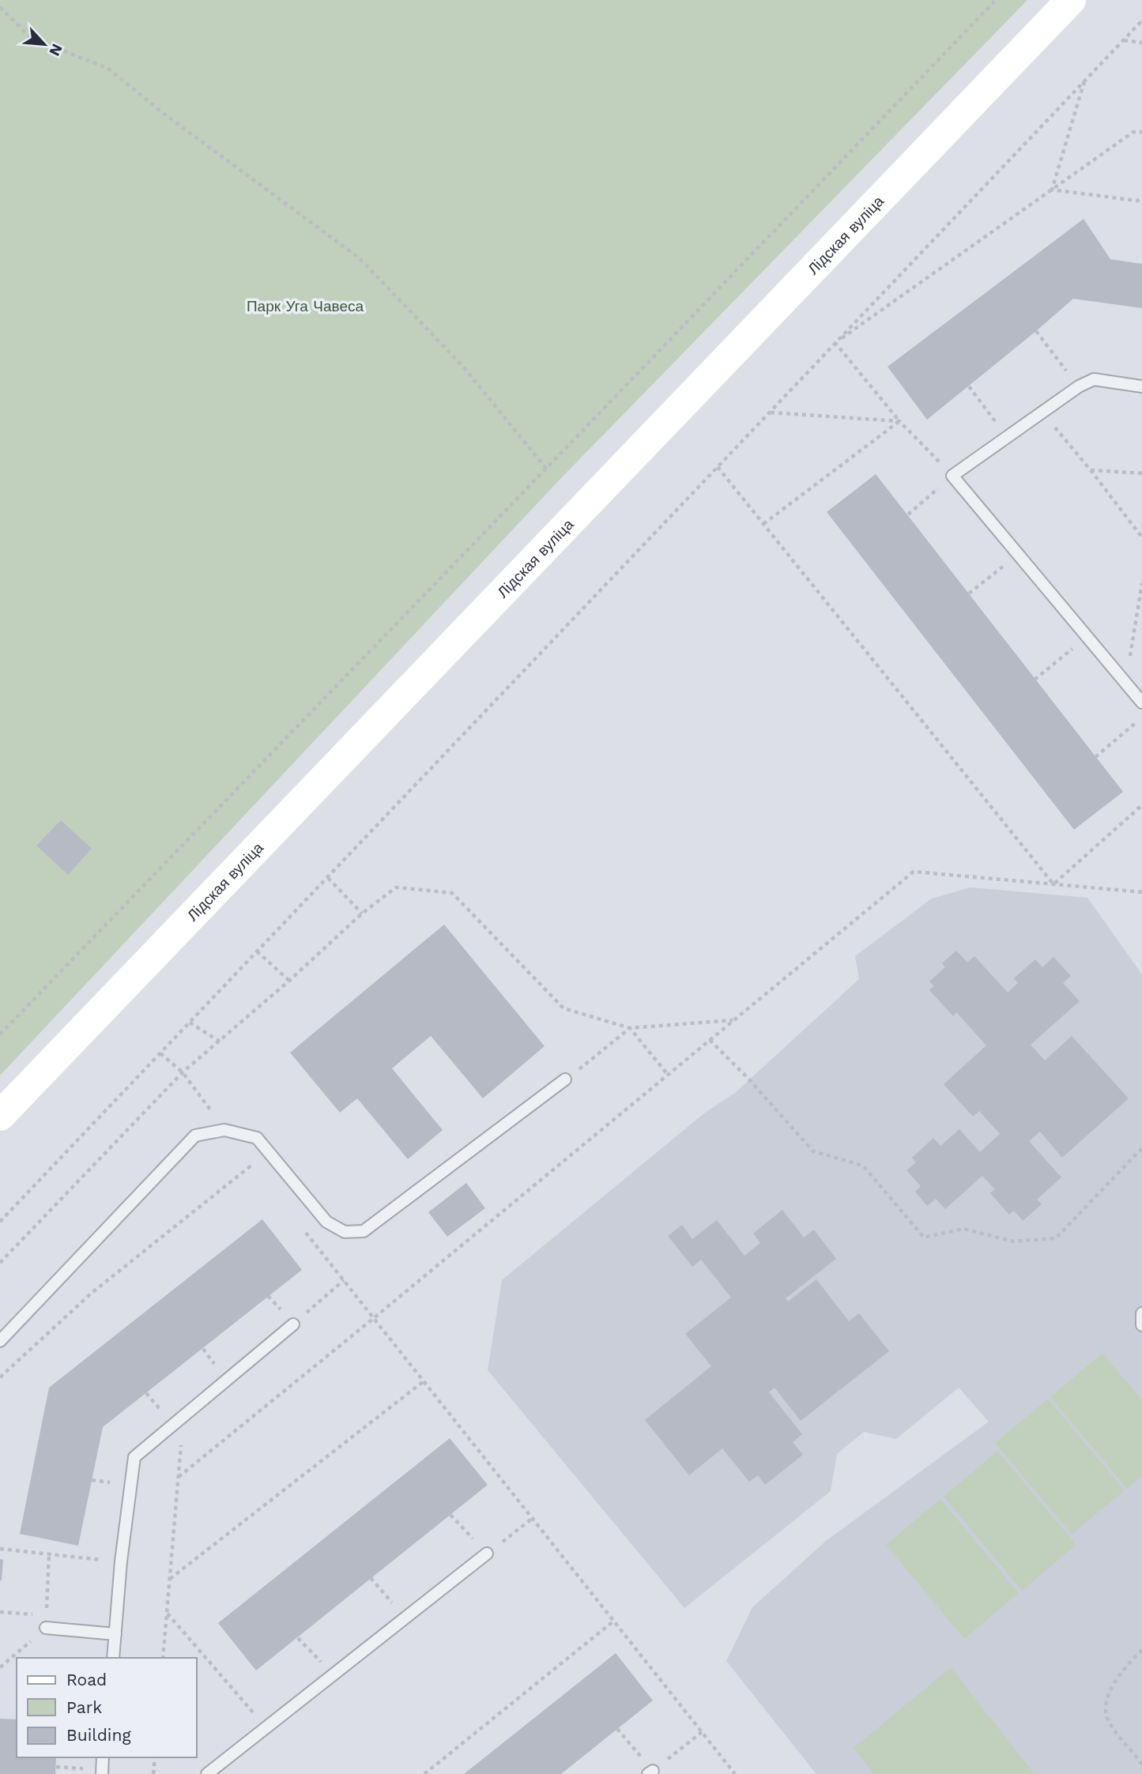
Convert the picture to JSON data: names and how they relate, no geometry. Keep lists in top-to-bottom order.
{
  "streets": {
    "main road": ["Лідская вуліца"]
  },
  "parks": ["Парк Уга Чавеса"],
  "legend": ["Road", "Park", "Building"],
  "north": "bottom right"
}
